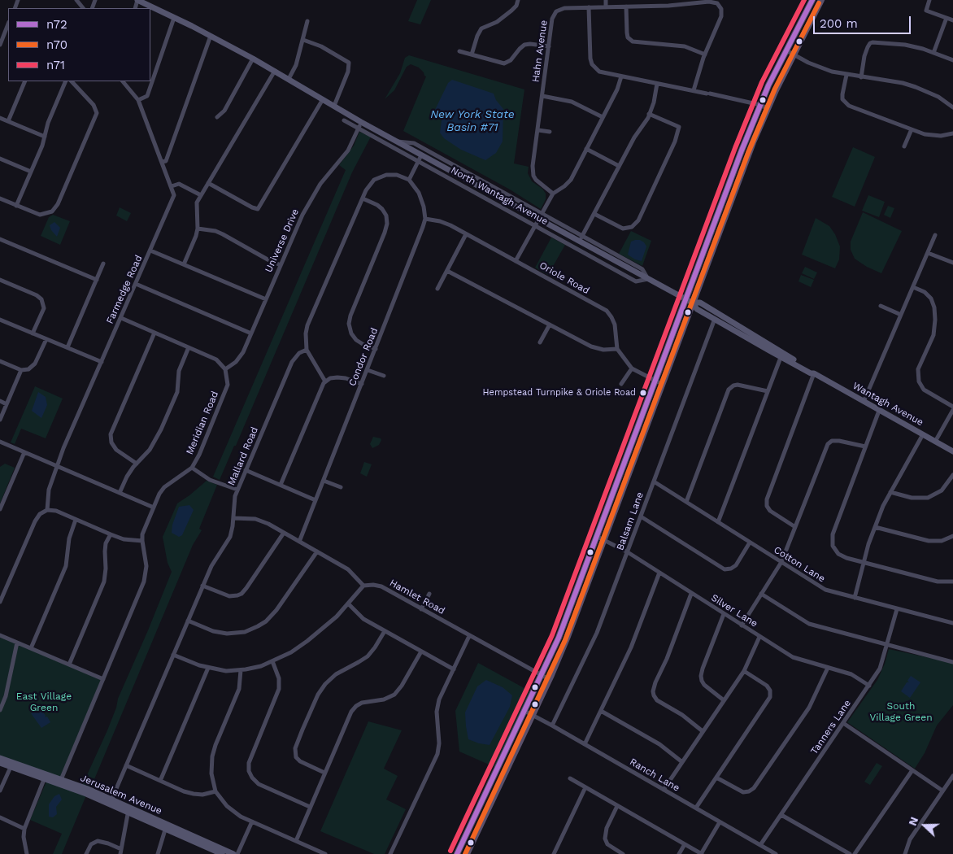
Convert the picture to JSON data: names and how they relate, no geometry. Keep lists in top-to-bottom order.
{
  "streets": {
    "main road": ["North Wantagh Avenue", "Wantagh Avenue", "Jerusalem Avenue"],
    "street": [
      "Hahn Avenue",
      "Universe Drive",
      "Oriole Road",
      "Farmedge Road",
      "Condor Road",
      "Meridian Road",
      "Mallard Road",
      "Balsam Lane",
      "Cotton Lane",
      "Hamlet Road",
      "Silver Lane",
      "Tanners Lane",
      "Ranch Lane"
    ]
  },
  "crossings": [
    ["North Wantagh Avenue", "Universe Drive"],
    ["North Wantagh Avenue", "Wantagh Avenue"],
    ["Universe Drive", "Meridian Road"],
    ["Oriole Road", "Condor Road"],
    ["Wantagh Avenue", "Balsam Lane"],
    ["Meridian Road", "Jerusalem Avenue"],
    ["Mallard Road", "Jerusalem Avenue"],
    ["Balsam Lane", "Cotton Lane"],
    ["Balsam Lane", "Silver Lane"],
    ["Balsam Lane", "Ranch Lane"],
    ["Cotton Lane", "Tanners Lane"],
    ["Silver Lane", "Tanners Lane"],
    ["Tanners Lane", "Ranch Lane"]
  ],
  "water": ["New York State Basin #71"],
  "parks": ["East Village Green", "South Village Green"],
  "places": ["Hempstead Turnpike & Oriole Road"],
  "lines": ["transit line n72", "transit line n71", "transit line n70"],
  "legend": ["n72", "n70", "n71"],
  "scale_bar": "200 m",
  "north": "left"
}
